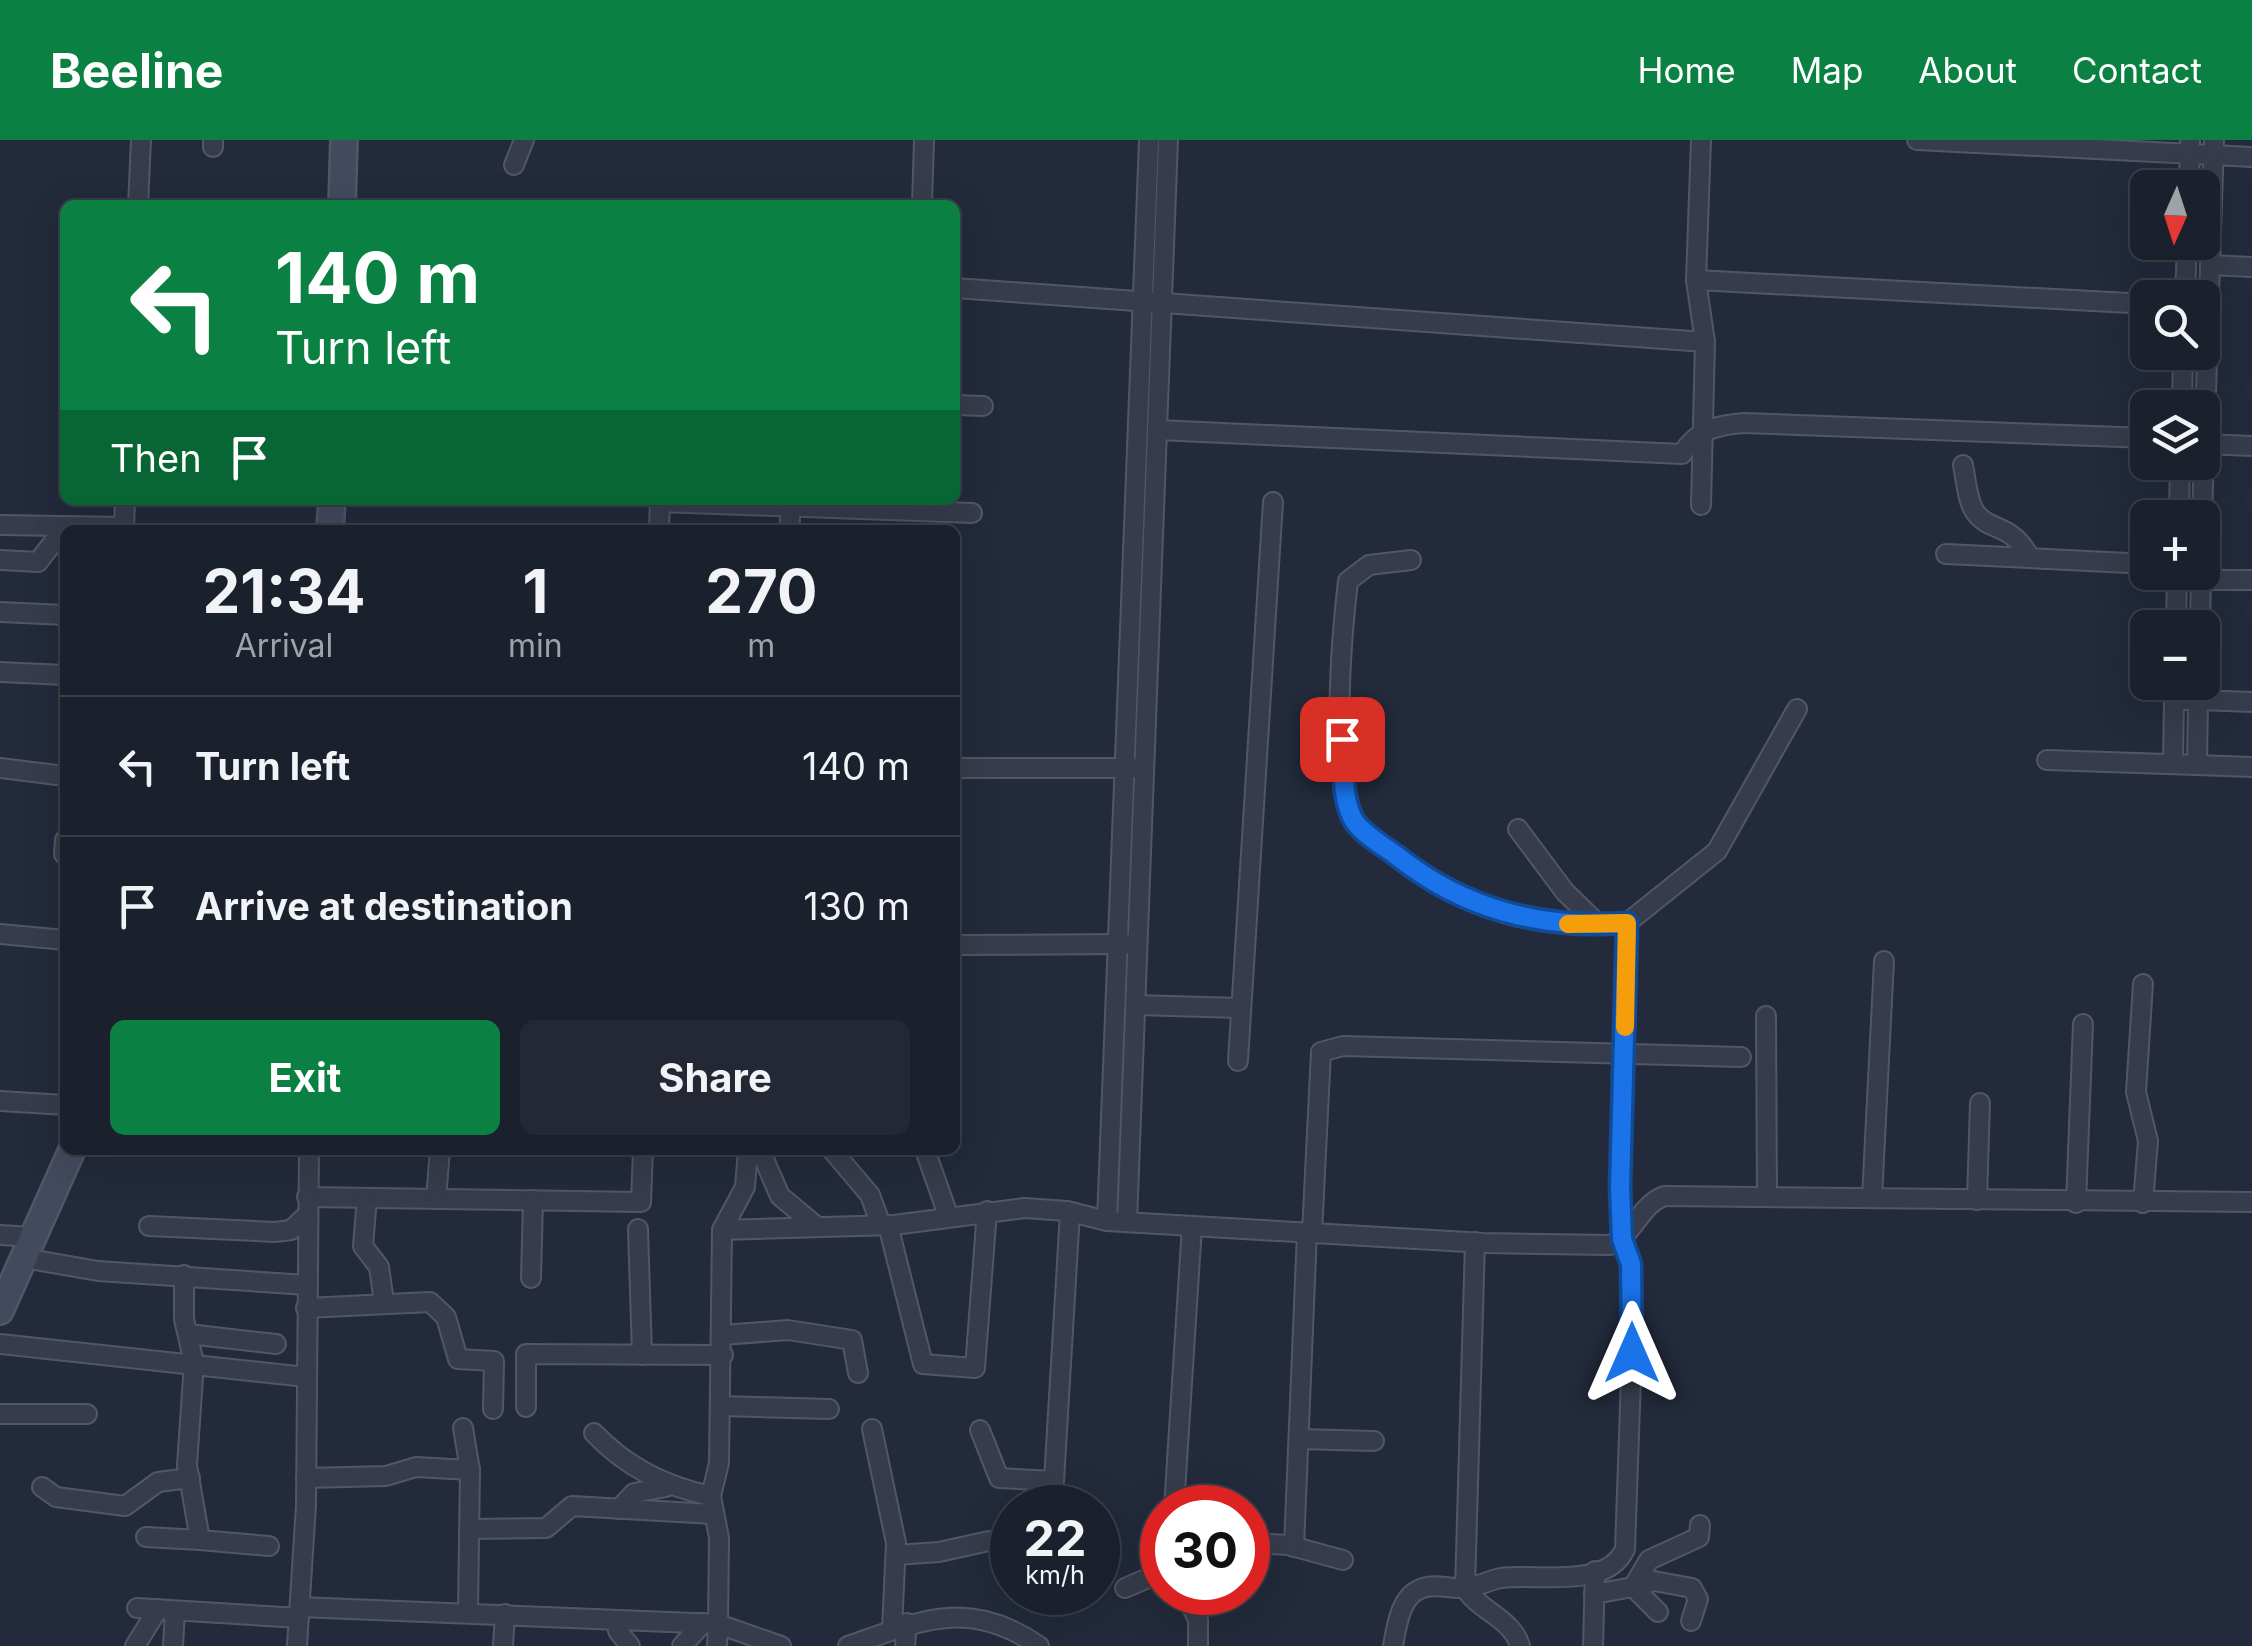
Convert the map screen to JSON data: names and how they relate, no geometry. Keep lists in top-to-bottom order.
{
  "north": "bottom",
  "page": {
    "header": "Beeline",
    "nav": [
      "Home",
      "Map",
      "About",
      "Contact"
    ],
    "map_buttons": ["+", "−"],
    "turn": ["140 m", "Turn left"],
    "then": "Then",
    "eta": [
      "21:34",
      "Arrival",
      "1",
      "min",
      "270",
      "m"
    ],
    "list": [
      {
        "name": "Turn left",
        "value": "140 m"
      },
      {
        "name": "Arrive at destination",
        "value": "130 m"
      }
    ],
    "buttons": ["Exit", "Share"],
    "speed": "22 km/h",
    "limit": "30"
  }
}
